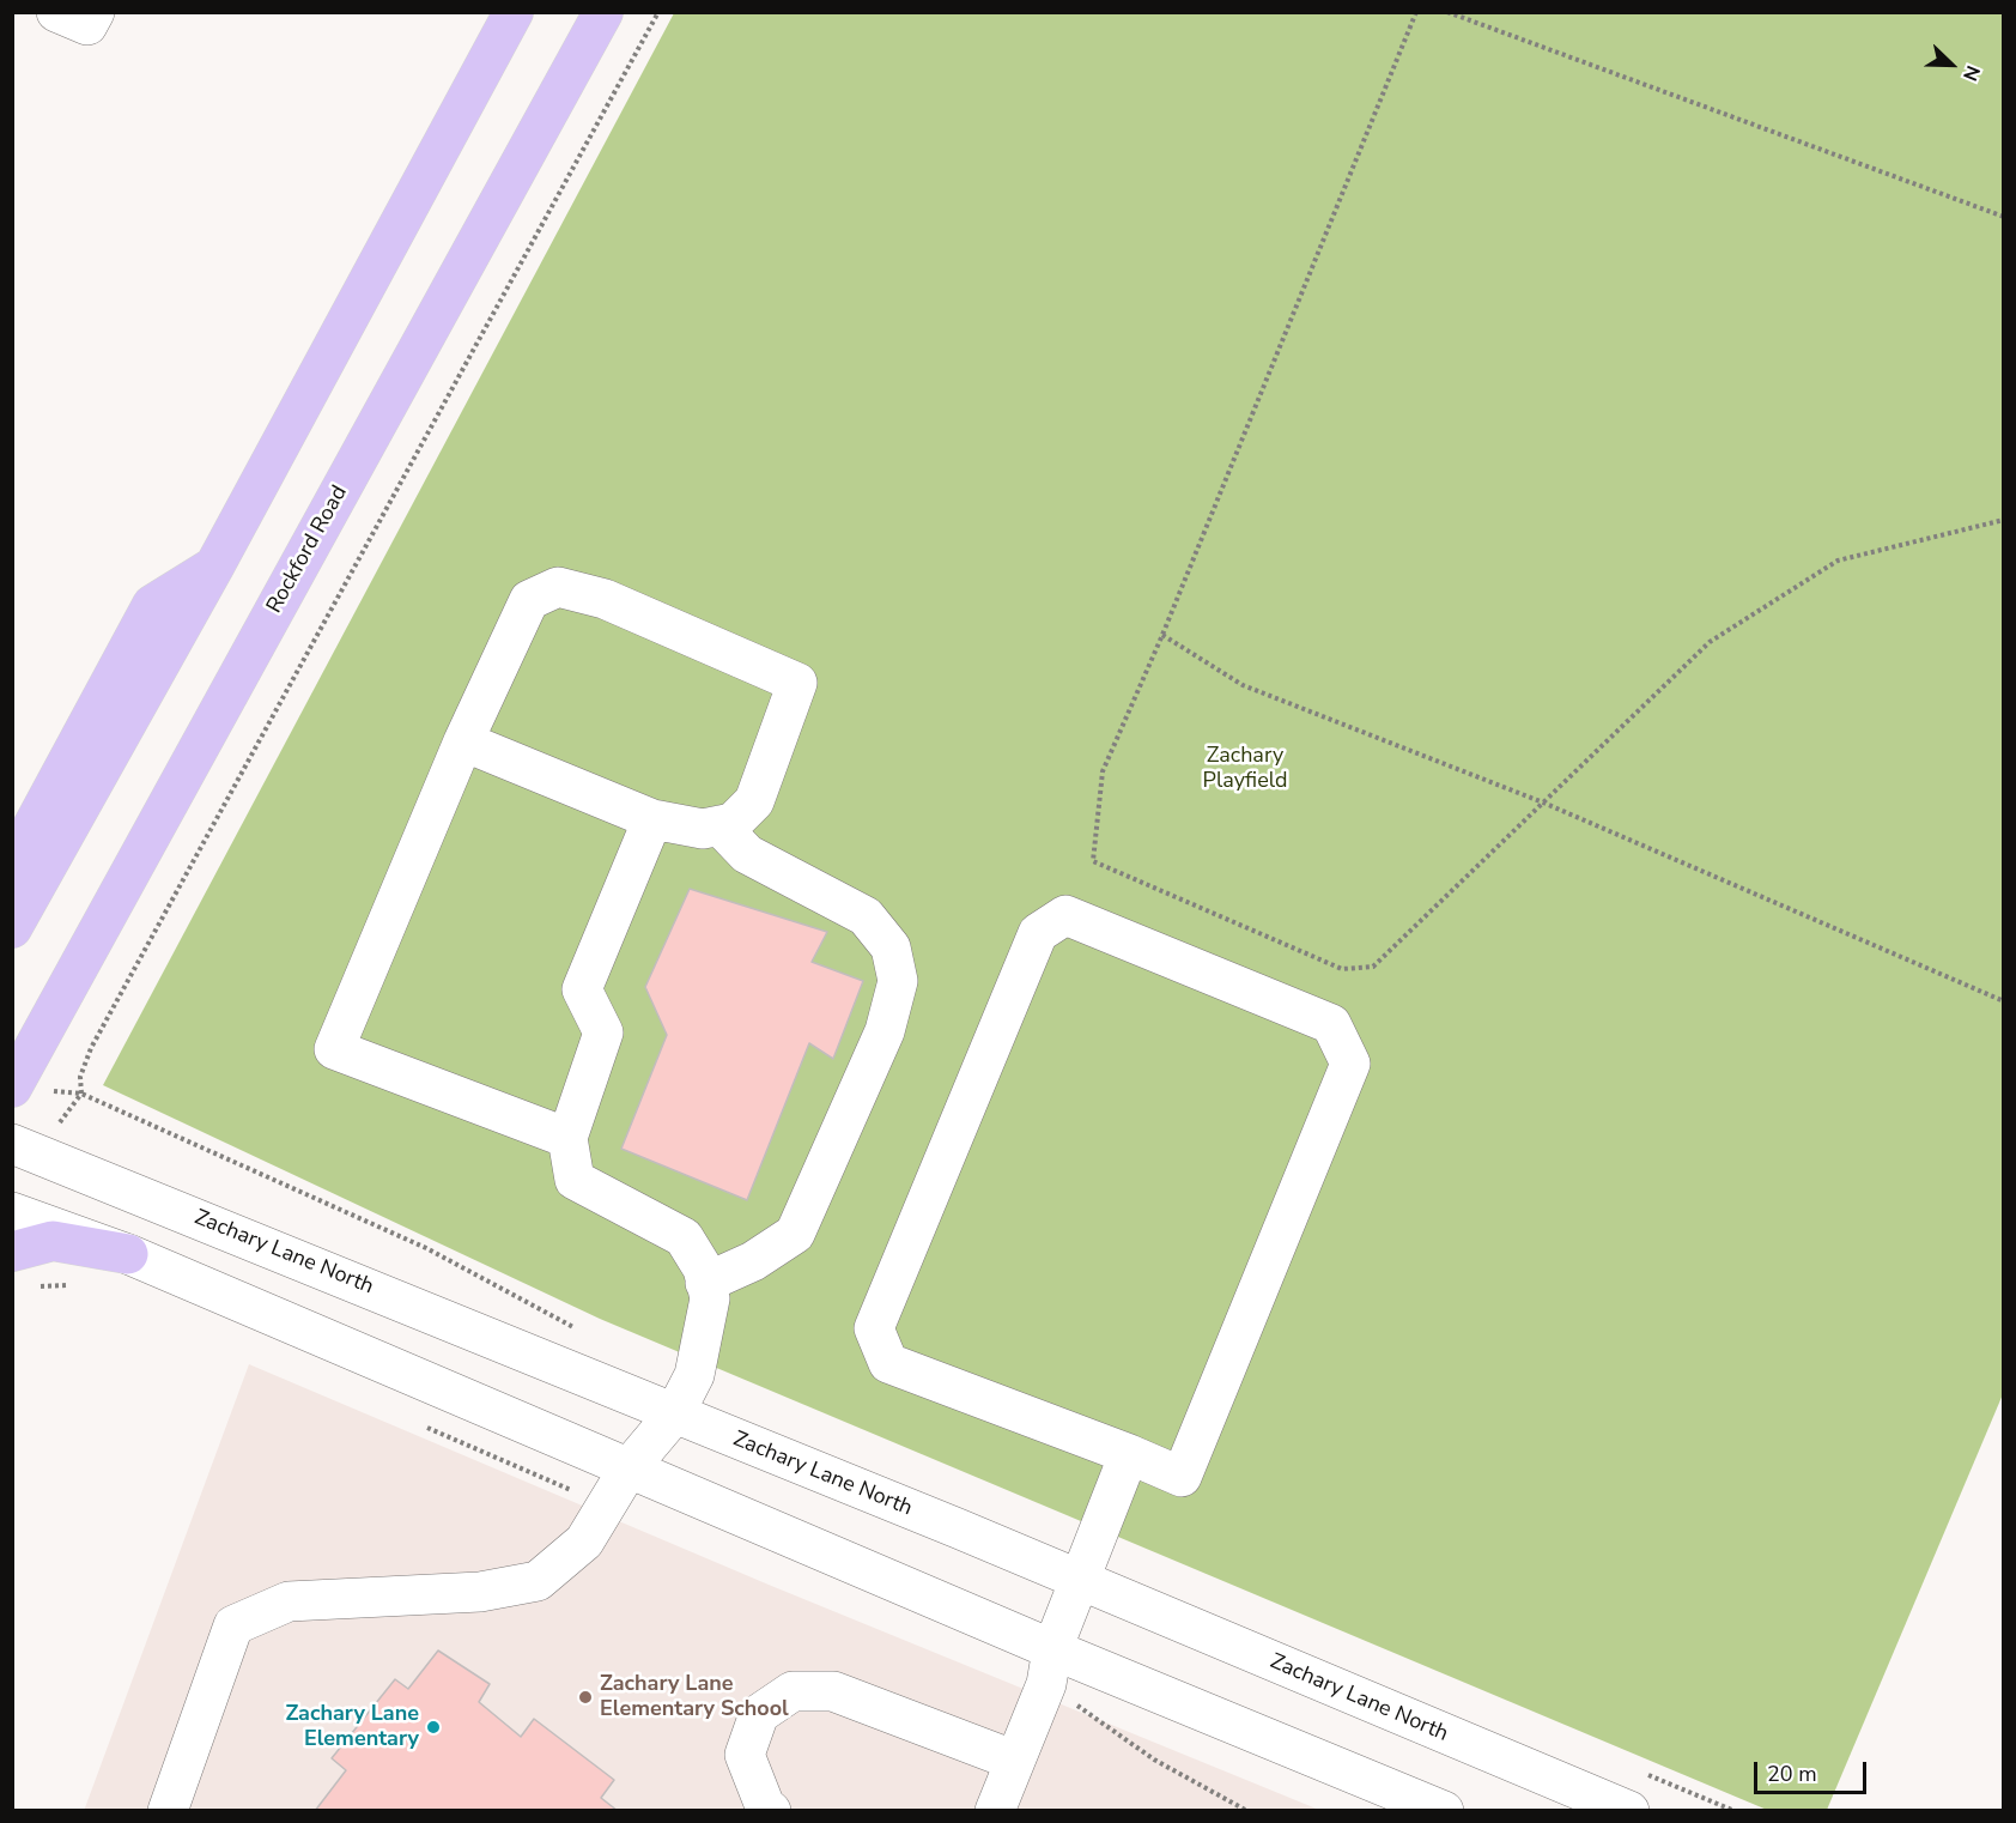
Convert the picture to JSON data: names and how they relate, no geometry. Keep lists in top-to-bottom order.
{
  "streets": {
    "main road": ["Rockford Road"],
    "street": ["Zachary Lane North"]
  },
  "parks": ["Zachary Playfield"],
  "places": ["Zachary Lane Elementary School", "Zachary Lane Elementary"],
  "scale_bar": "20 m",
  "north": "bottom right"
}
